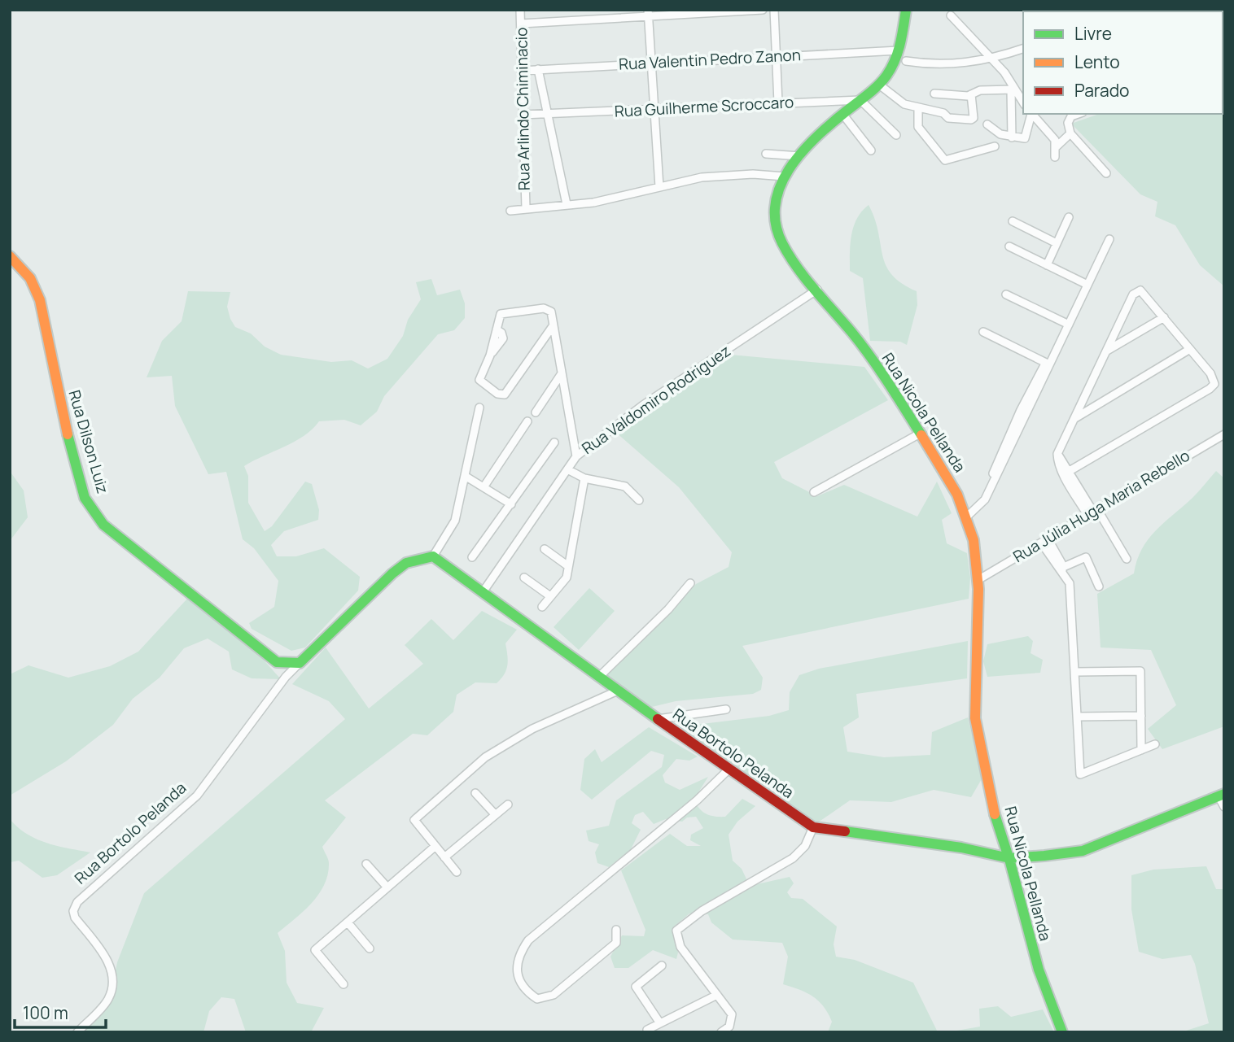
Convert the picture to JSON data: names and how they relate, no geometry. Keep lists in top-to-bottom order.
{
  "streets": {
    "street": [
      "Rua Valentin Pedro Zanon",
      "Rua Guilherme Scroccaro",
      "Rua Arlindo Chiminacio",
      "Rua Valdomiro Rodriguez",
      "Rua Nicola Pellanda",
      "Rua Dilson Luiz",
      "Rua Júlia Huga Maria Rebello",
      "Rua Bortolo Pelanda"
    ]
  },
  "crossings": [
    ["Rua Valentin Pedro Zanon", "Rua Arlindo Chiminacio"],
    ["Rua Valentin Pedro Zanon", "Rua Nicola Pellanda"],
    ["Rua Guilherme Scroccaro", "Rua Arlindo Chiminacio"],
    ["Rua Guilherme Scroccaro", "Rua Nicola Pellanda"],
    ["Rua Valdomiro Rodriguez", "Rua Nicola Pellanda"],
    ["Rua Valdomiro Rodriguez", "Rua Bortolo Pelanda"],
    ["Rua Nicola Pellanda", "Rua Júlia Huga Maria Rebello"],
    ["Rua Nicola Pellanda", "Rua Bortolo Pelanda"]
  ],
  "legend": ["Livre", "Lento", "Parado"],
  "scale_bar": "100 m"
}
